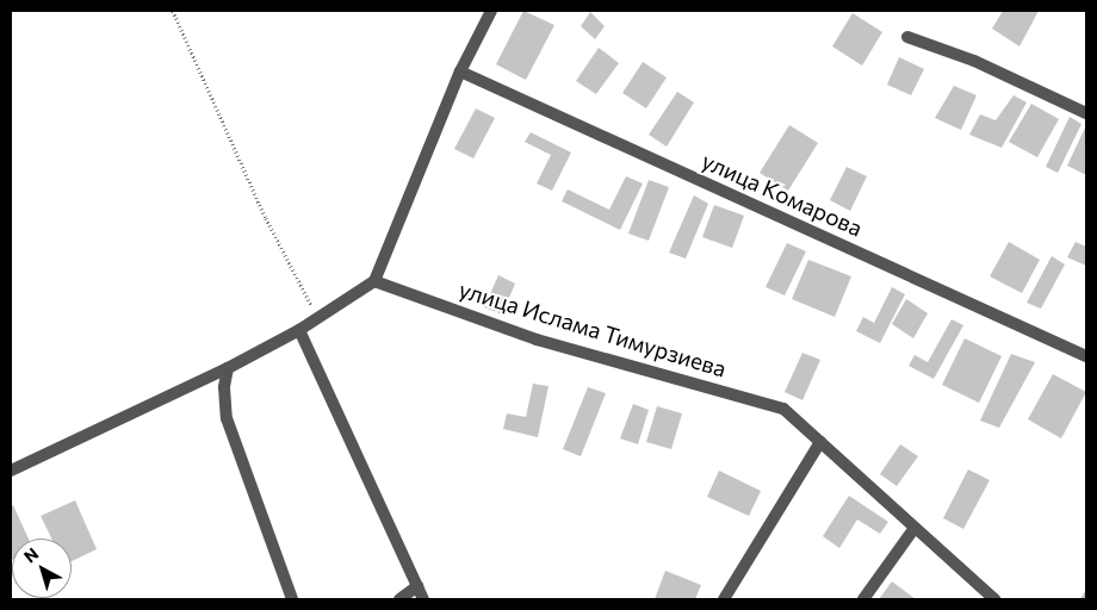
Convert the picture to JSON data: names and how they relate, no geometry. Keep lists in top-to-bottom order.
{
  "streets": {
    "street": ["улица Комарова", "улица Ислама Тимурзиева"]
  },
  "north": "top left"
}
